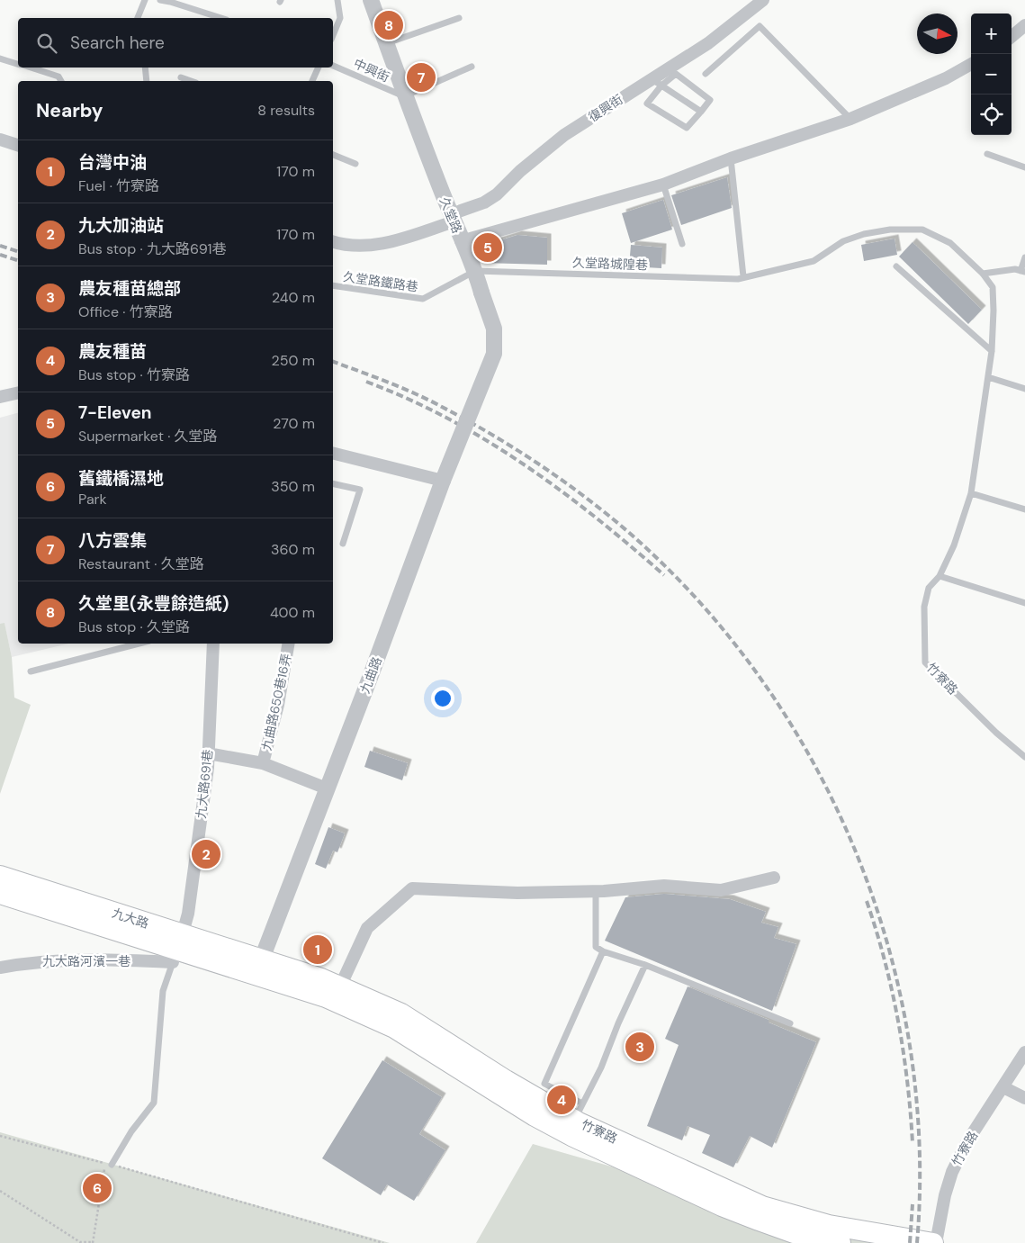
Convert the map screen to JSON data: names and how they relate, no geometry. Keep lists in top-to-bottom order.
{
  "streets": {
    "main road": ["竹寮路", "九大路"],
    "street": [
      "復興街",
      "久堂路",
      "九曲路",
      "九曲路650巷16弄",
      "九大路691巷",
      "九大路河濱一巷"
    ],
    "lane": ["中興街", "久堂路城隍巷", "久堂路鐵路巷"]
  },
  "crossings": [
    ["中興街", "久堂路"],
    ["復興街", "久堂路"],
    ["久堂路", "久堂路城隍巷"],
    ["久堂路", "久堂路鐵路巷"],
    ["久堂路", "九曲路"],
    ["久堂路城隍巷", "久堂路鐵路巷"],
    ["久堂路城隍巷", "竹寮路"],
    ["九曲路", "竹寮路"],
    ["九曲路", "九大路"],
    ["竹寮路", "九大路"],
    ["九大路691巷", "九大路"],
    ["九大路691巷", "九大路河濱一巷"],
    ["九大路", "九大路河濱一巷"]
  ],
  "north": "right",
  "page": {
    "pins": [
      "8",
      "7",
      "5",
      "2",
      "1",
      "3",
      "4",
      "6"
    ],
    "map_buttons": ["+", "−"],
    "search": "Search here",
    "heading": ["Nearby", "8 results"],
    "list": [
      {
        "mark": "1",
        "name": "台灣中油",
        "note": "Fuel · 竹寮路",
        "value": "170 m"
      },
      {
        "mark": "2",
        "name": "九大加油站",
        "note": "Bus stop · 九大路691巷",
        "value": "170 m"
      },
      {
        "mark": "3",
        "name": "農友種苗總部",
        "note": "Office · 竹寮路",
        "value": "240 m"
      },
      {
        "mark": "4",
        "name": "農友種苗",
        "note": "Bus stop · 竹寮路",
        "value": "250 m"
      },
      {
        "mark": "5",
        "name": "7-Eleven",
        "note": "Supermarket · 久堂路",
        "value": "270 m"
      },
      {
        "mark": "6",
        "name": "舊鐵橋濕地",
        "note": "Park",
        "value": "350 m"
      },
      {
        "mark": "7",
        "name": "八方雲集",
        "note": "Restaurant · 久堂路",
        "value": "360 m"
      },
      {
        "mark": "8",
        "name": "久堂里(永豐餘造紙)",
        "note": "Bus stop · 久堂路",
        "value": "400 m"
      }
    ]
  }
}
